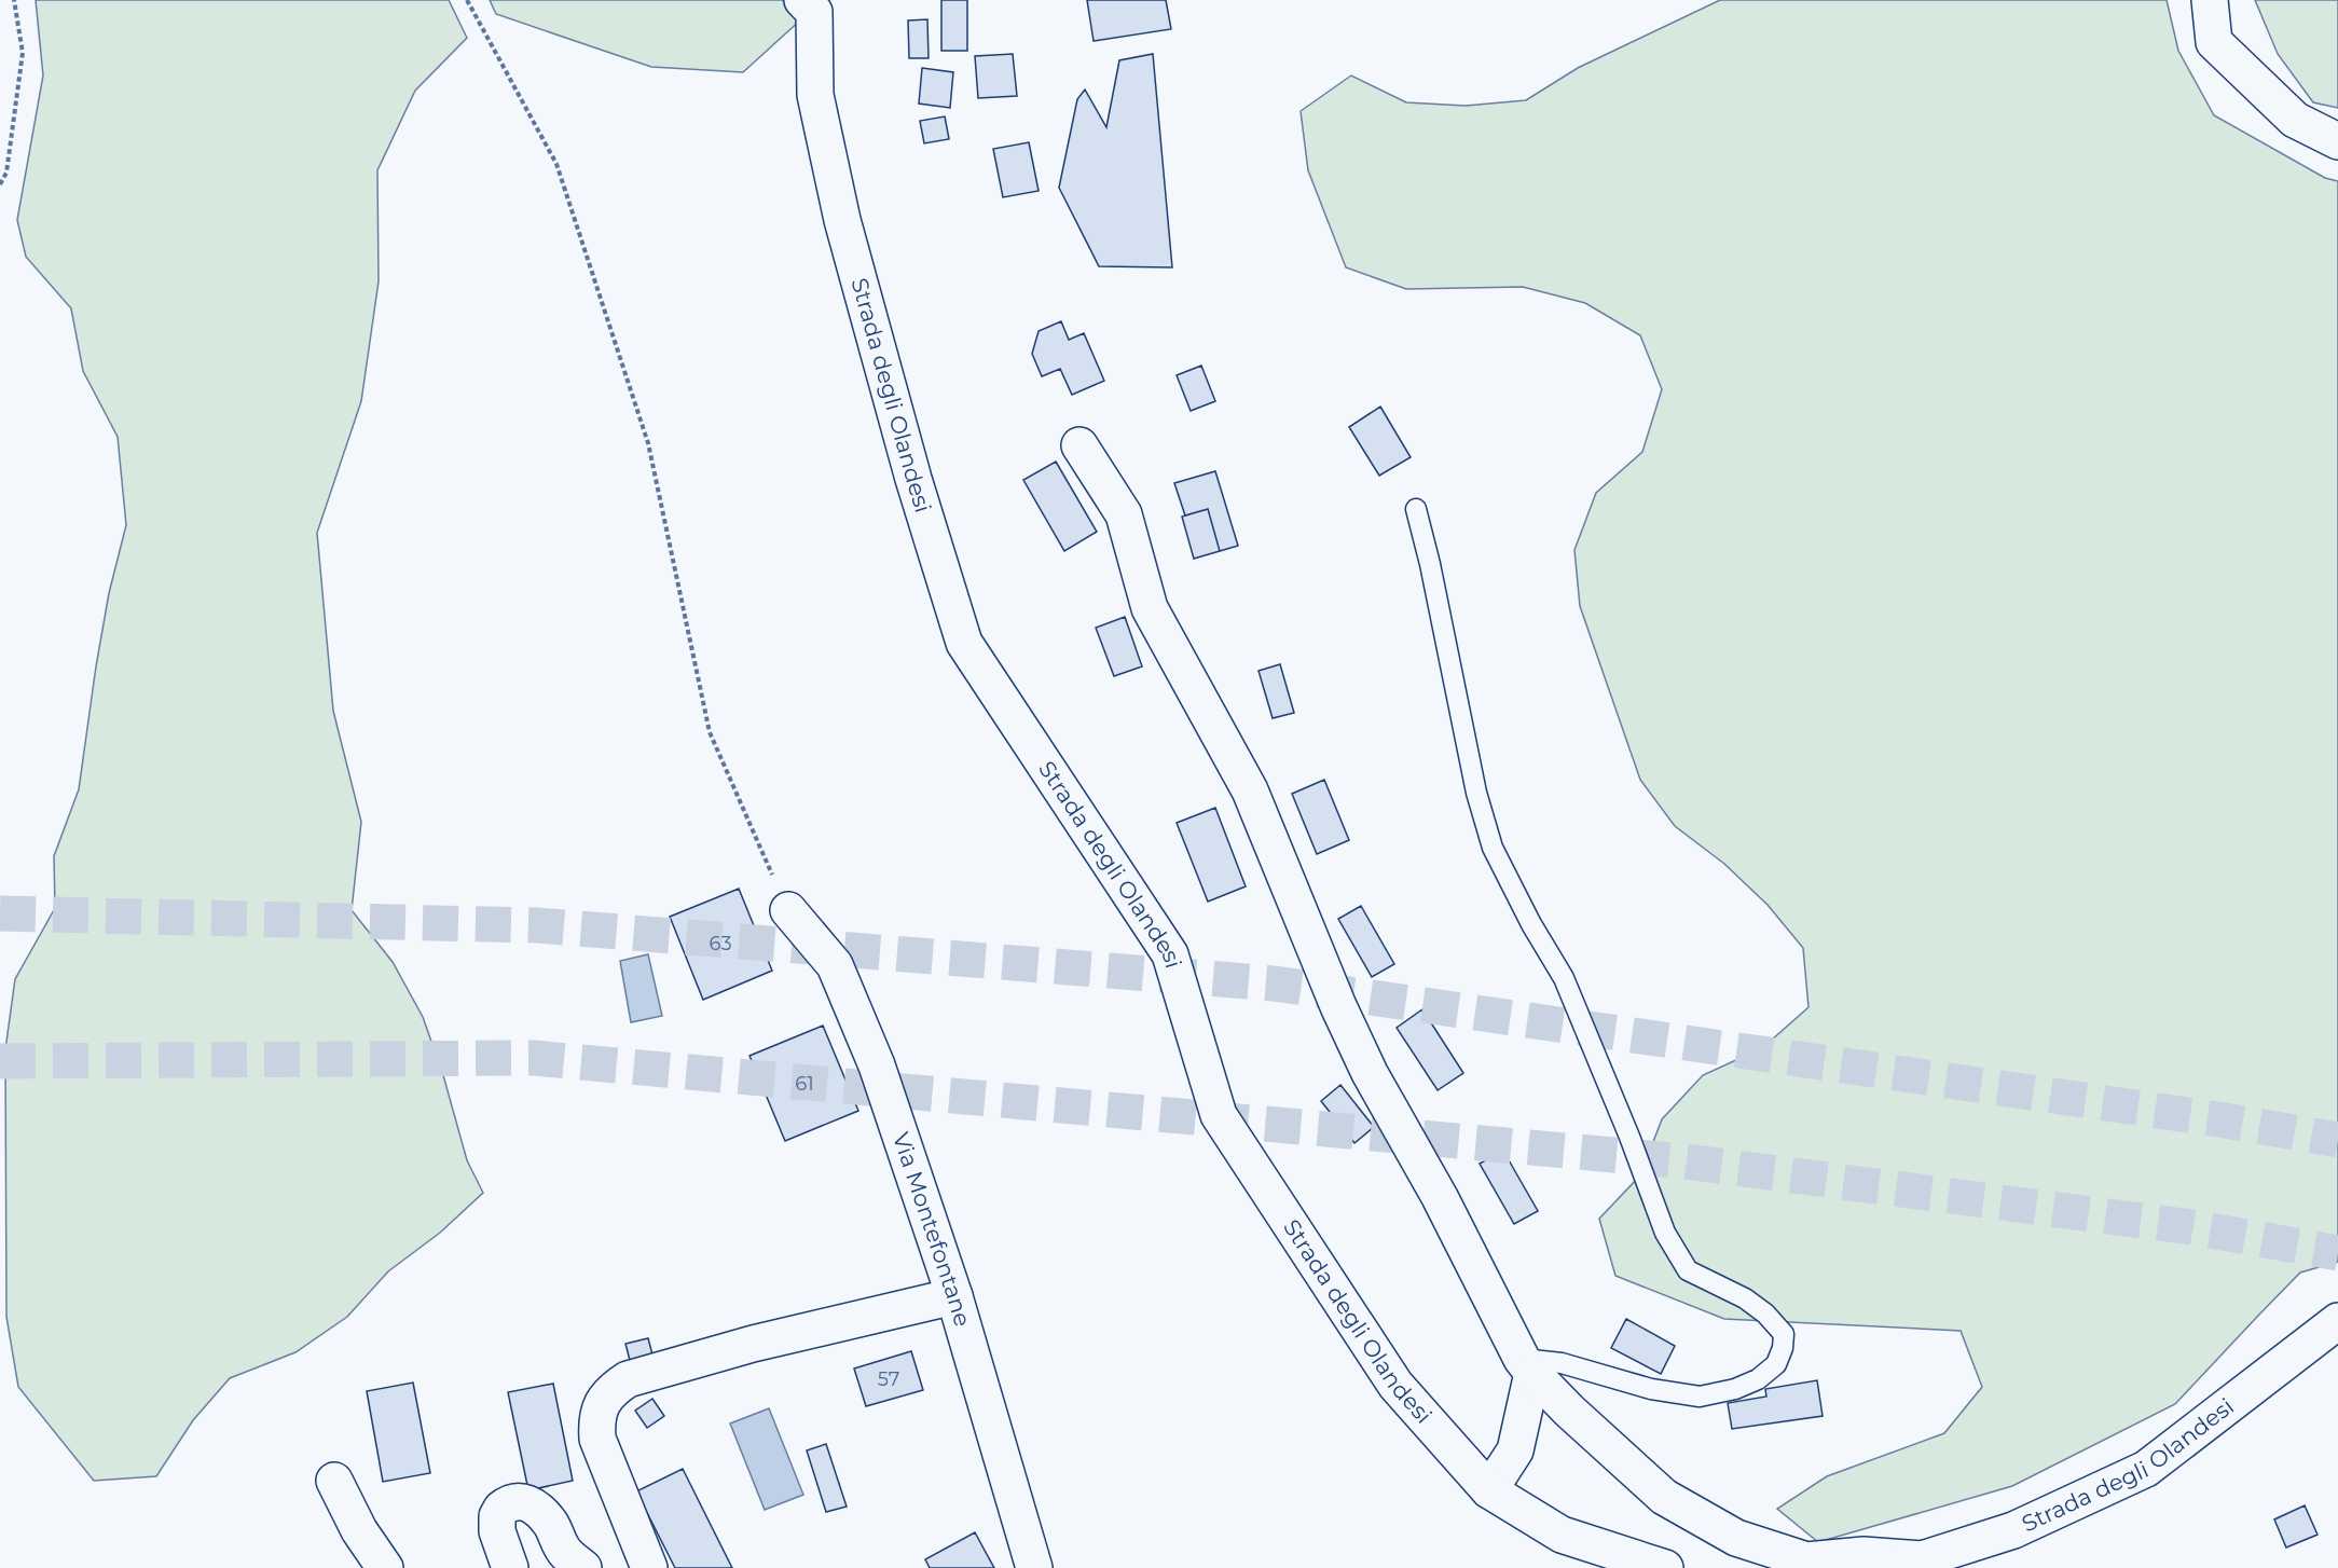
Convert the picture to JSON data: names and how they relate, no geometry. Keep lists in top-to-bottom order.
{
  "streets": {
    "street": ["Strada degli Olandesi", "Via Montefontane"]
  },
  "house_numbers": ["63", "61", "57"]
}
